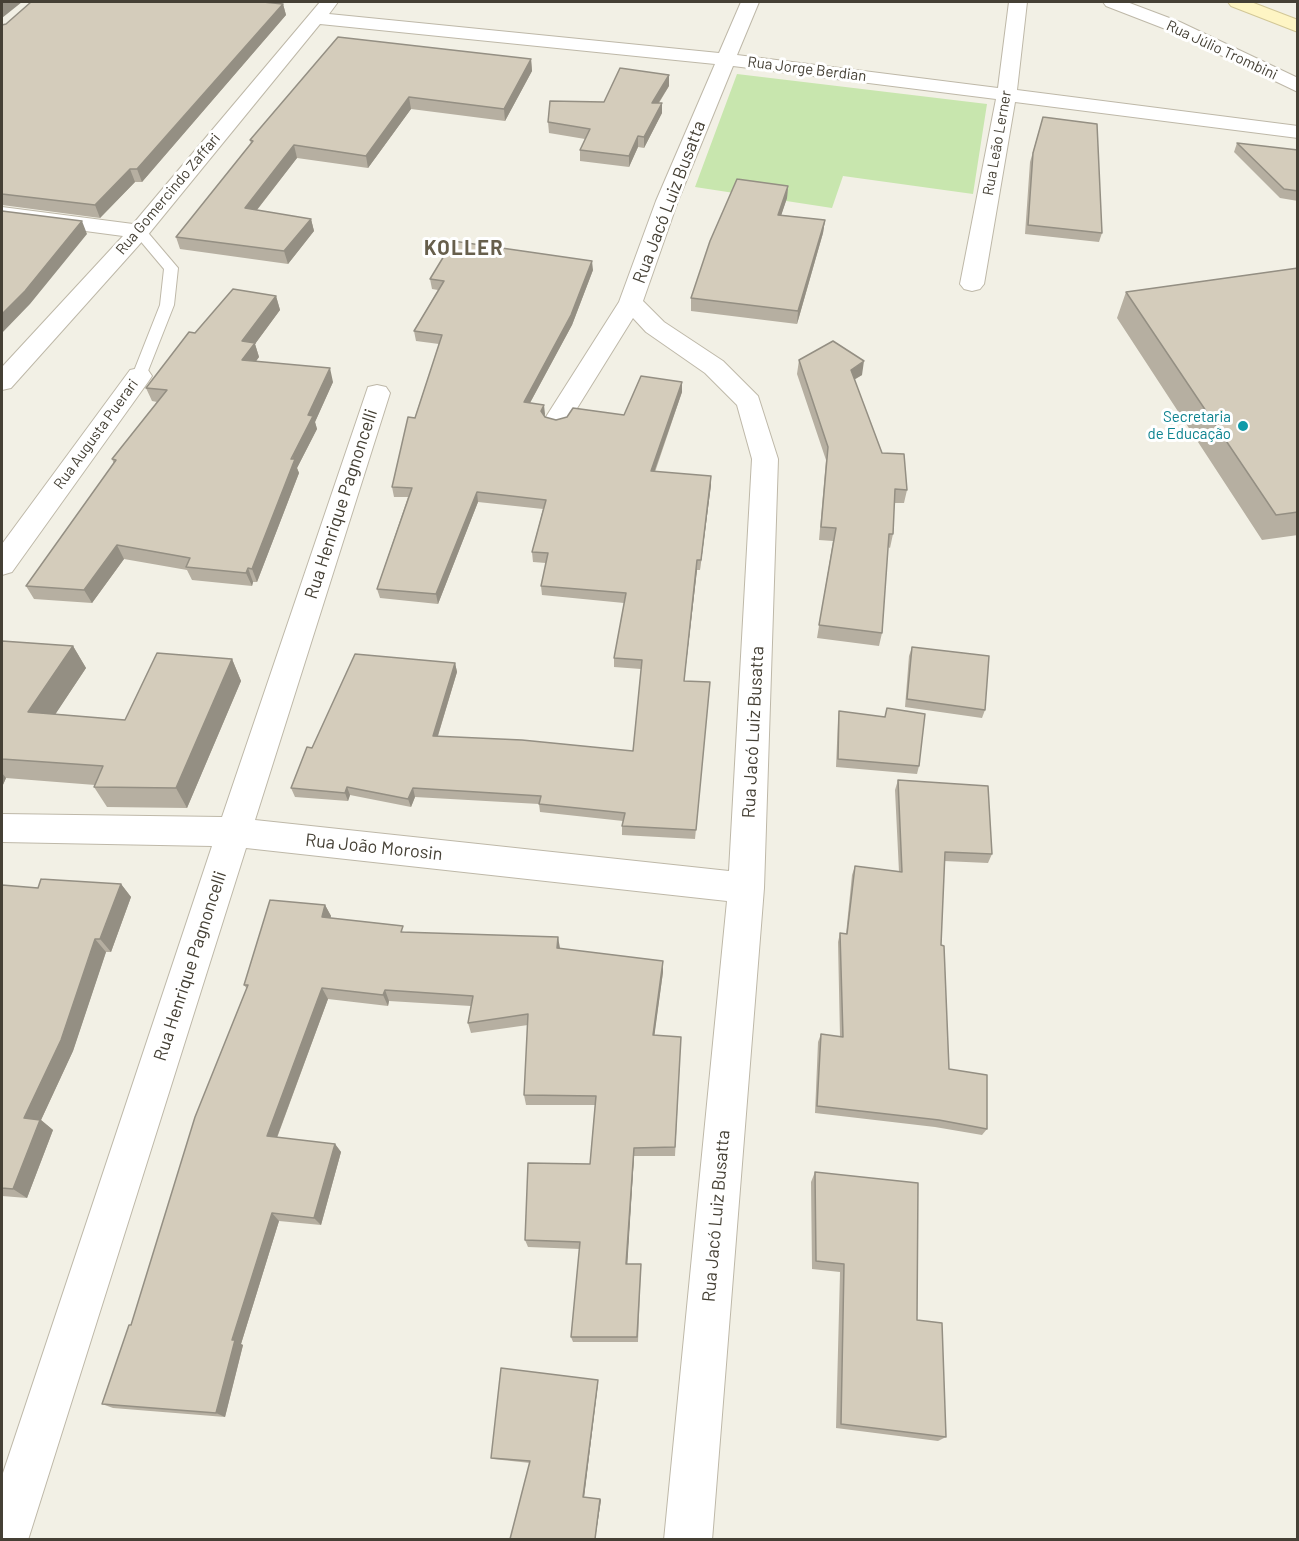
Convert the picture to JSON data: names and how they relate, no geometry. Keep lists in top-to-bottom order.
{
  "streets": {
    "street": [
      "Rua Júlio Trombini",
      "Rua Jorge Berdian",
      "Rua Leão Lerner",
      "Rua Gomercindo Zaffari",
      "Rua Jacó Luiz Busatta",
      "Rua Augusta Puerari",
      "Rua Henrique Pagnoncelli",
      "Rua João Morosin"
    ]
  },
  "crossings": [
    ["Rua Jorge Berdian", "Rua Leão Lerner"],
    ["Rua Jorge Berdian", "Rua Gomercindo Zaffari"],
    ["Rua Jorge Berdian", "Rua Jacó Luiz Busatta"],
    ["Rua Gomercindo Zaffari", "Rua Augusta Puerari"],
    ["Rua Jacó Luiz Busatta", "Rua João Morosin"],
    ["Rua Henrique Pagnoncelli", "Rua João Morosin"]
  ],
  "districts": ["KOLLER"],
  "places": ["Secretaria de Educação"]
}
